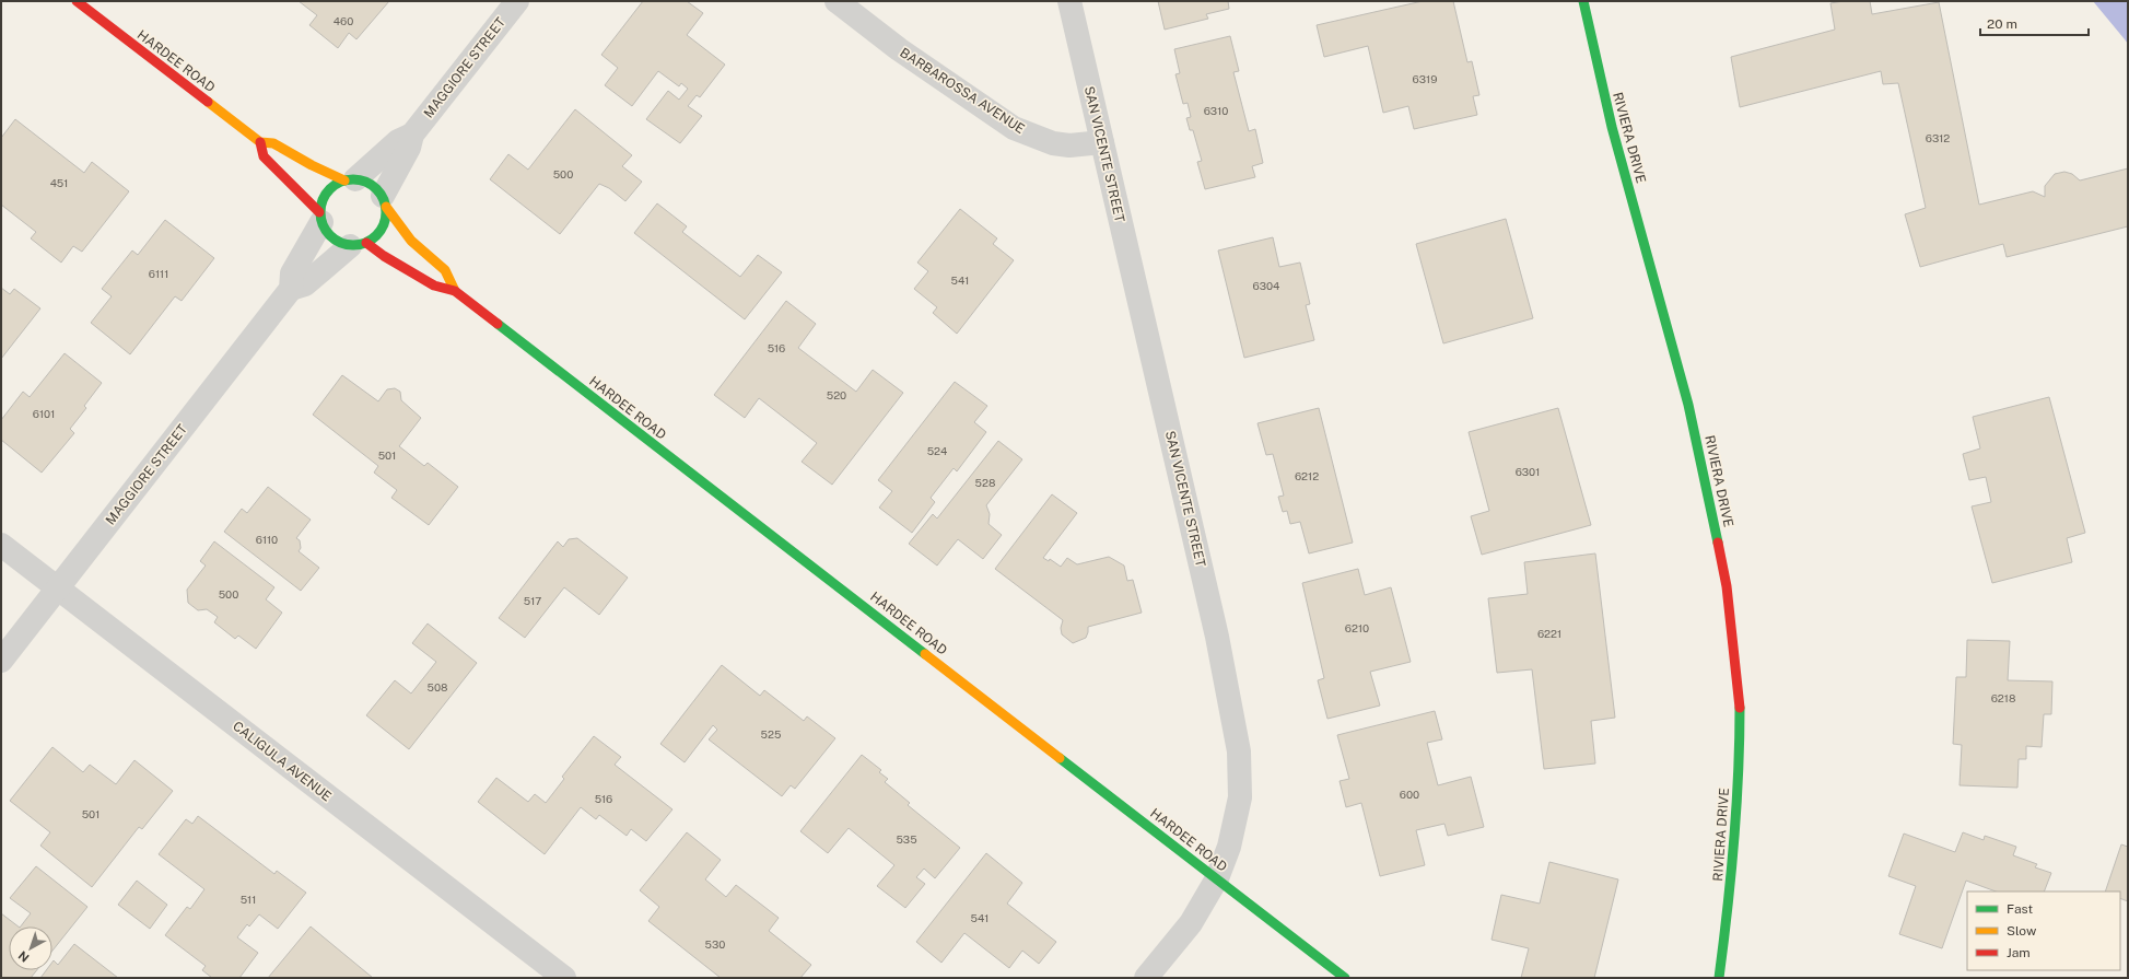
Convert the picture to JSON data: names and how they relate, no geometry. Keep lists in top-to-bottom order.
{
  "streets": {
    "street": [
      "HARDEE ROAD",
      "MAGGIORE STREET",
      "BARBAROSSA AVENUE",
      "RIVIERA DRIVE",
      "SAN VICENTE STREET",
      "CALIGULA AVENUE"
    ]
  },
  "crossings": [
    ["HARDEE ROAD", "MAGGIORE STREET"],
    ["HARDEE ROAD", "SAN VICENTE STREET"],
    ["MAGGIORE STREET", "CALIGULA AVENUE"],
    ["BARBAROSSA AVENUE", "SAN VICENTE STREET"]
  ],
  "house_numbers": [
    "460",
    "6319",
    "6310",
    "6312",
    "500",
    "451",
    "6111",
    "541",
    "6304",
    "516",
    "520",
    "6101",
    "524",
    "501",
    "6301",
    "6212",
    "528",
    "6110",
    "500",
    "517",
    "6210",
    "6221",
    "508",
    "6218",
    "525",
    "600",
    "516",
    "501",
    "535",
    "511",
    "541",
    "530"
  ],
  "legend": ["Fast", "Slow", "Jam"],
  "scale_bar": "20 m",
  "north": "bottom left"
}
